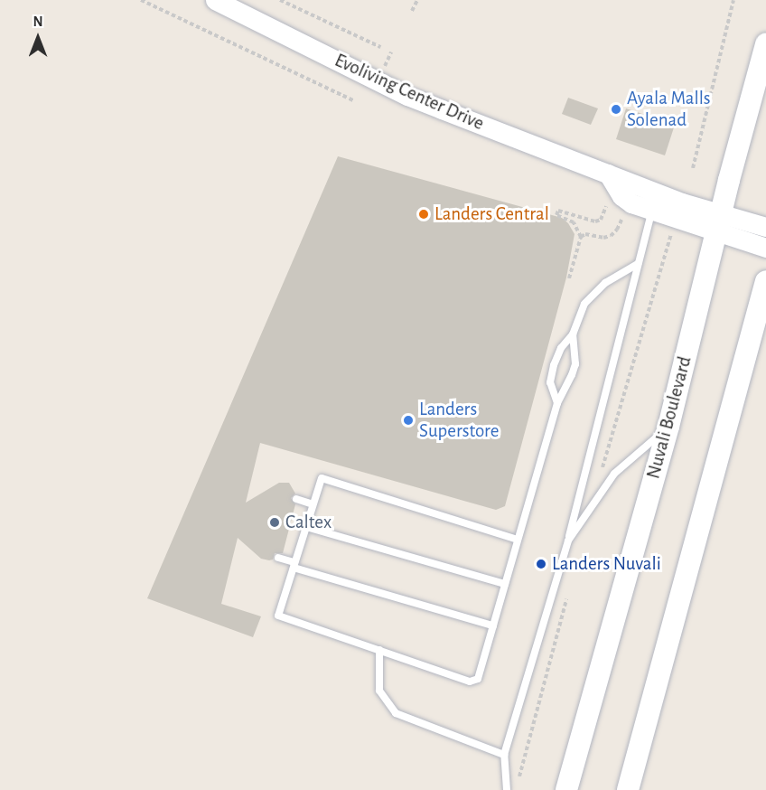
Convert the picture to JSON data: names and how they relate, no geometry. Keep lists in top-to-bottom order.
{
  "streets": {
    "main road": ["Nuvali Boulevard"],
    "street": ["Evoliving Center Drive"]
  },
  "crossings": [
    ["Evoliving Center Drive", "Nuvali Boulevard"]
  ],
  "places": [
    "Ayala Malls Solenad",
    "Landers Central",
    "Landers Superstore",
    "Caltex",
    "Landers Nuvali"
  ],
  "north": "top"
}
